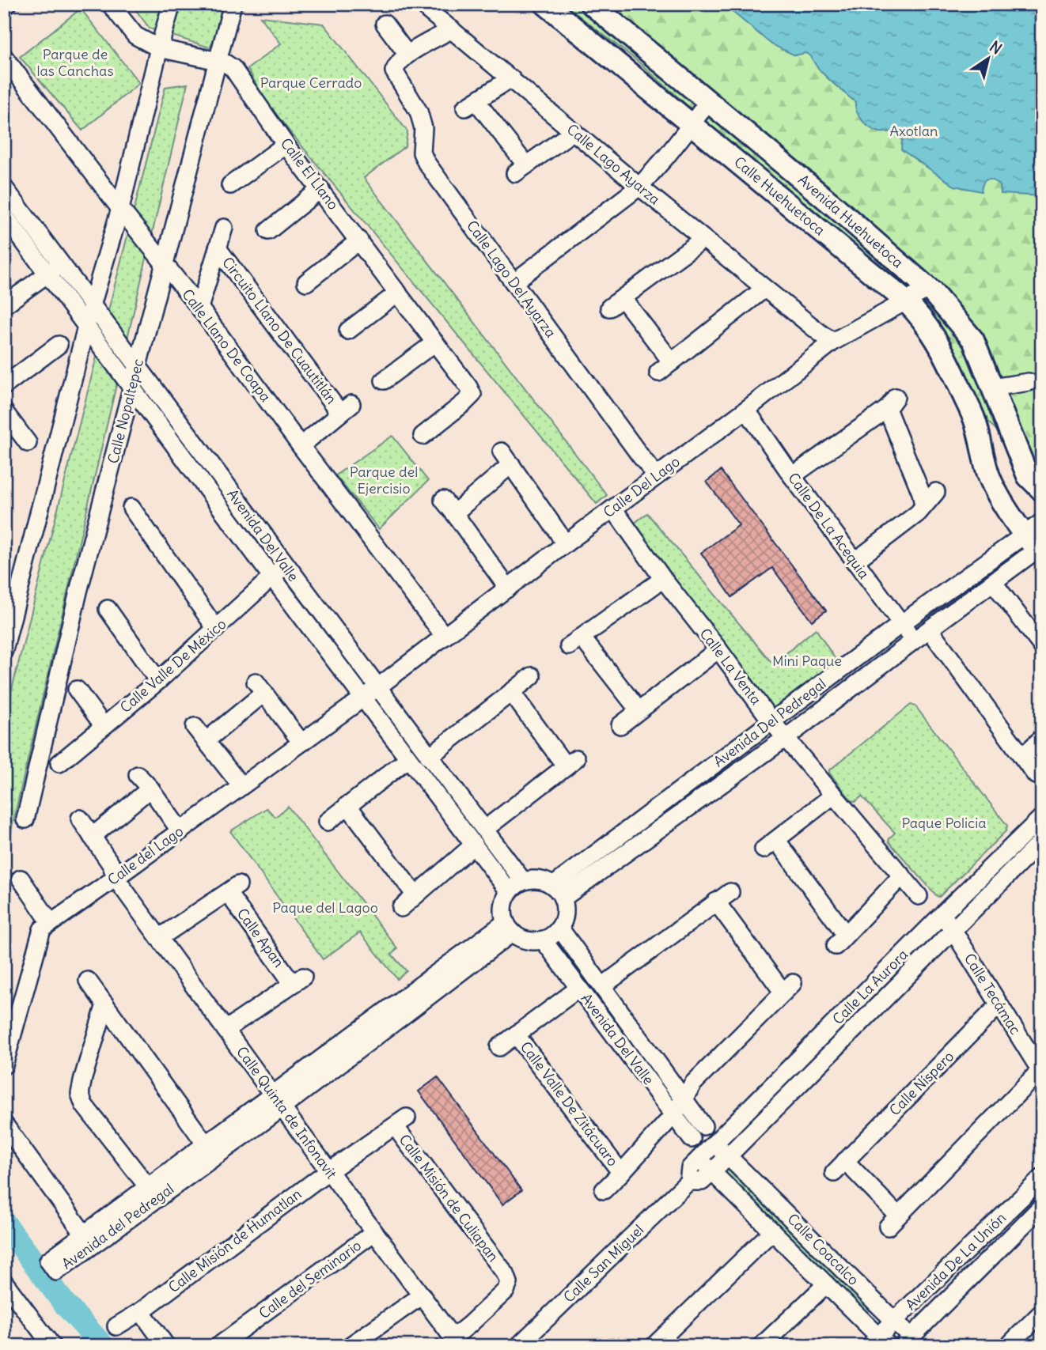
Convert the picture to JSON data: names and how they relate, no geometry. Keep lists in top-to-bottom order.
{
  "streets": {
    "main road": ["Calle Huehuetoca", "Avenida Huehuetoca"],
    "street": [
      "Calle Lago Ayarza",
      "Calle El Llano",
      "Calle Lago Del Ayarza",
      "Circuito Llano De Cuautitlán",
      "Calle Llano De Coapa",
      "Calle Nopaltepec",
      "Calle Del Lago",
      "Calle De La Acequia",
      "Avenida Del Valle",
      "Calle Valle De México",
      "Calle La Venta",
      "Avenida Del Pedregal",
      "Calle del Lago",
      "Calle Apan",
      "Calle La Aurora",
      "Calle Tecámac",
      "Calle Níspero",
      "Calle Valle De Zitácuaro",
      "Calle Quinta de Infonavit",
      "Calle Misión de Culiapan",
      "Avenida del Pedregal",
      "Calle Misión de Humatlan",
      "Calle Coacalco",
      "Avenida De La Unión",
      "Calle San Miguel",
      "Calle del Seminario"
    ]
  },
  "crossings": [
    ["Calle Lago Ayarza", "Calle Del Lago"],
    ["Calle El Llano", "Calle Nopaltepec"],
    ["Calle Huehuetoca", "Calle Del Lago"],
    ["Calle Huehuetoca", "Avenida Del Pedregal"],
    ["Avenida Huehuetoca", "Calle Del Lago"],
    ["Calle Lago Del Ayarza", "Calle Del Lago"],
    ["Circuito Llano De Cuautitlán", "Calle Llano De Coapa"],
    ["Calle Llano De Coapa", "Calle Nopaltepec"],
    ["Calle Llano De Coapa", "Calle Del Lago"],
    ["Calle Nopaltepec", "Avenida Del Valle"],
    ["Calle Del Lago", "Calle De La Acequia"],
    ["Calle Del Lago", "Avenida Del Valle"],
    ["Calle Del Lago", "Calle La Venta"],
    ["Calle Del Lago", "Calle del Lago"],
    ["Calle De La Acequia", "Avenida Del Pedregal"],
    ["Avenida Del Valle", "Calle Valle De México"],
    ["Avenida Del Valle", "Avenida Del Pedregal"],
    ["Avenida Del Valle", "Calle del Lago"],
    ["Avenida Del Valle", "Calle Valle De Zitácuaro"],
    ["Avenida Del Valle", "Avenida del Pedregal"],
    ["Calle La Venta", "Avenida Del Pedregal"],
    ["Avenida Del Pedregal", "Avenida del Pedregal"],
    ["Calle del Lago", "Calle Quinta de Infonavit"],
    ["Calle Apan", "Calle Quinta de Infonavit"],
    ["Calle La Aurora", "Calle Tecámac"],
    ["Calle La Aurora", "Calle Coacalco"],
    ["Calle La Aurora", "Calle San Miguel"],
    ["Calle Tecámac", "Calle Níspero"],
    ["Calle Quinta de Infonavit", "Calle Misión de Culiapan"],
    ["Calle Quinta de Infonavit", "Avenida del Pedregal"],
    ["Calle Quinta de Infonavit", "Calle Misión de Humatlan"],
    ["Calle Quinta de Infonavit", "Calle del Seminario"],
    ["Calle Misión de Culiapan", "Calle Misión de Humatlan"],
    ["Calle Coacalco", "Avenida De La Unión"],
    ["Calle Coacalco", "Calle San Miguel"]
  ],
  "parks": [
    "Parque de las Canchas",
    "Parque Cerrado",
    "Axotlan",
    "Parque del Ejercisio",
    "Mini Paque",
    "Paque Policia",
    "Paque del Lagoo"
  ],
  "north": "top right"
}
